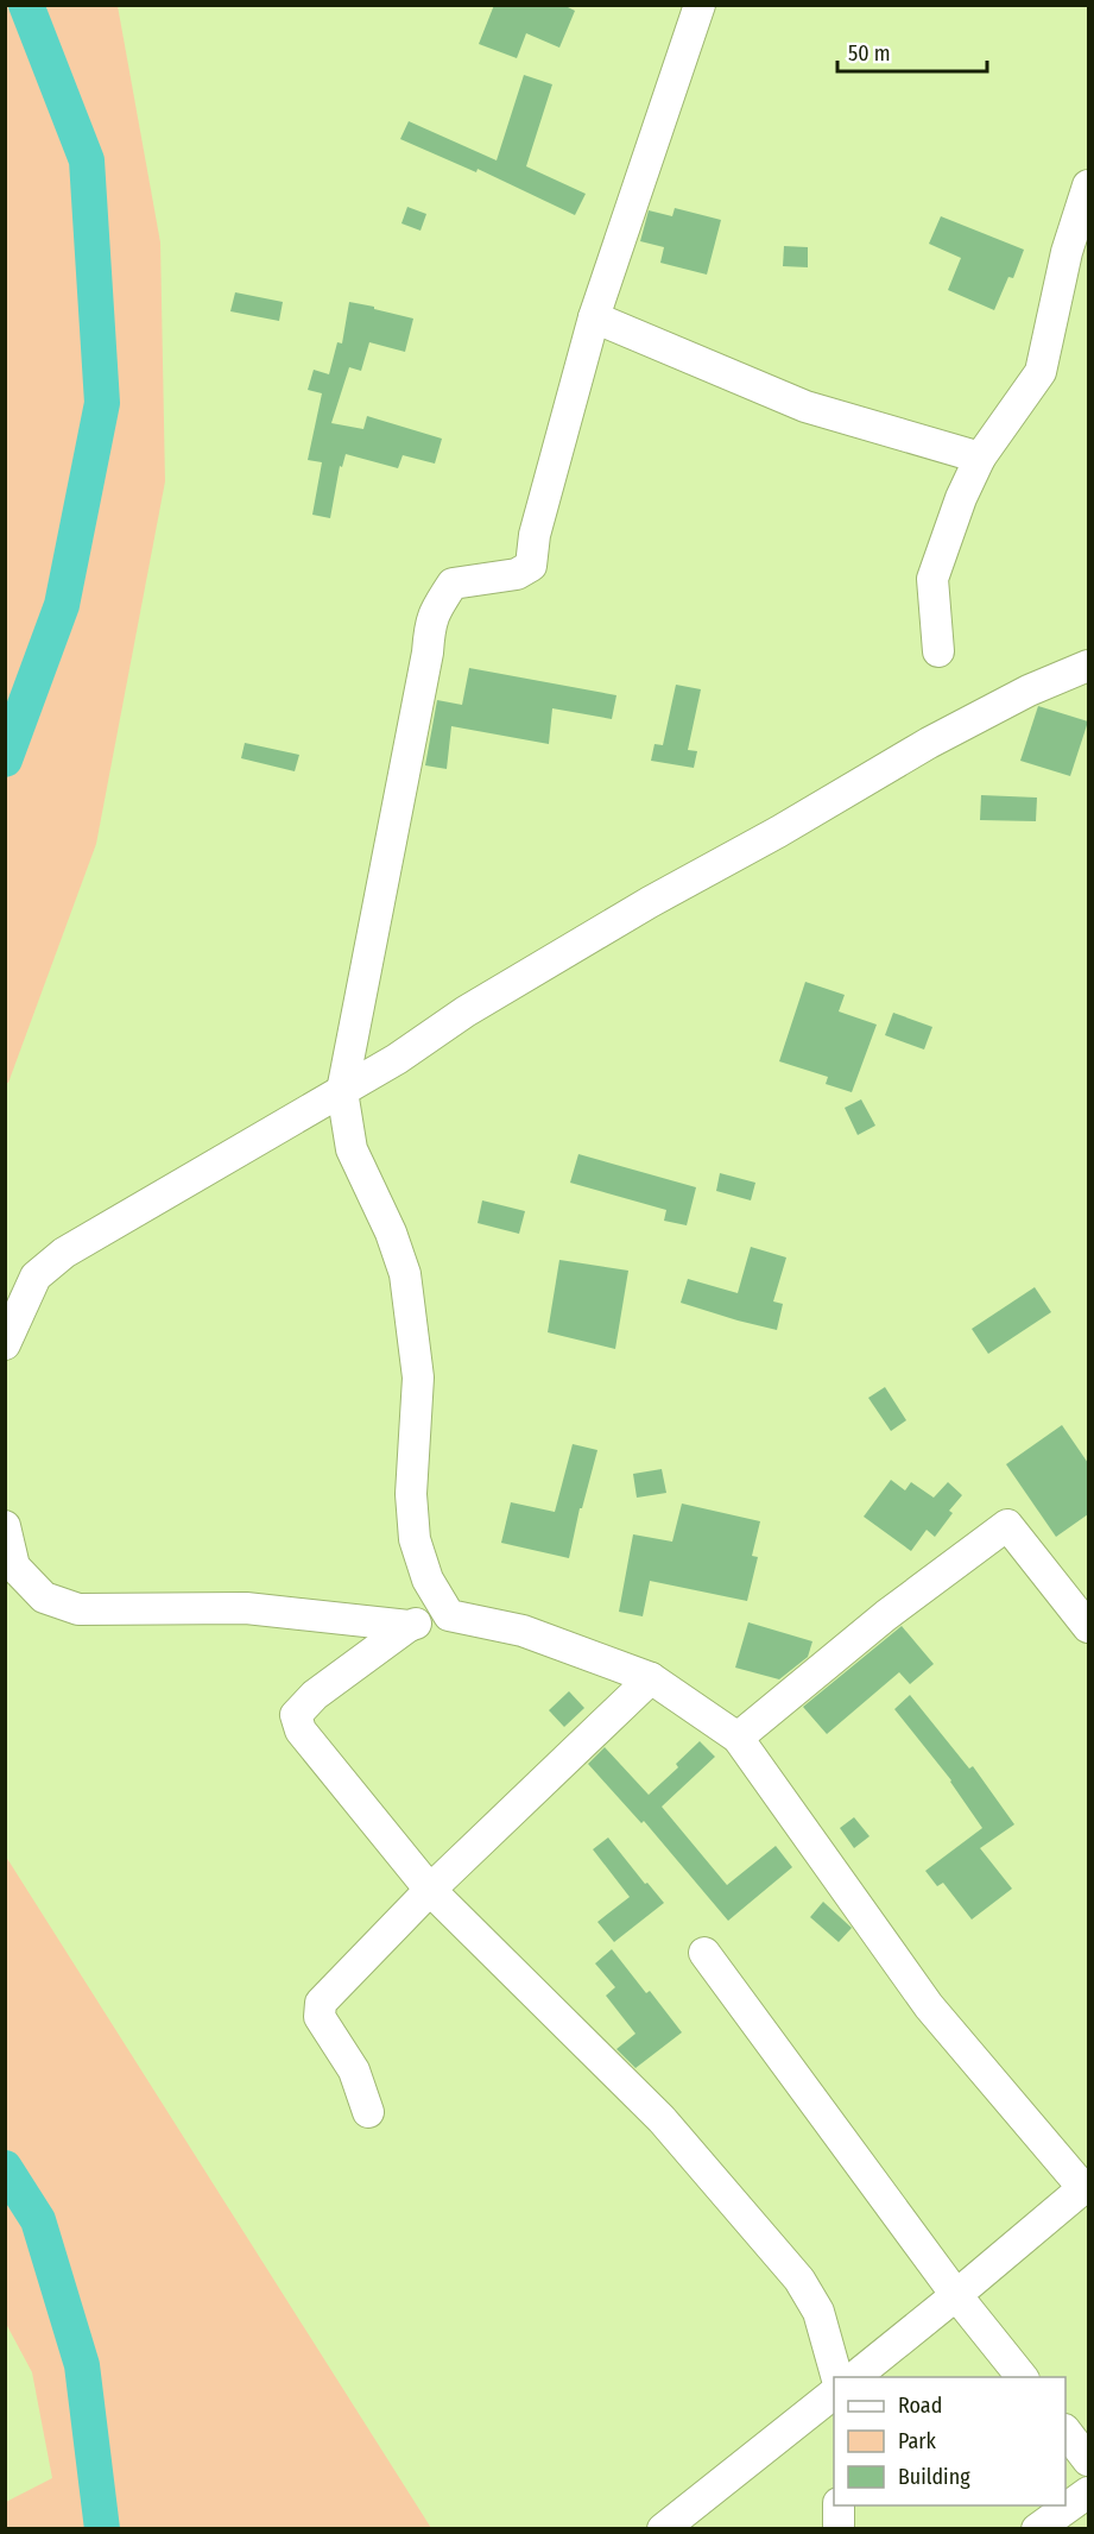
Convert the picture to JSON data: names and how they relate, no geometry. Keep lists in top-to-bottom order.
{
  "legend": ["Road", "Park", "Building"],
  "scale_bar": "50 m"
}
